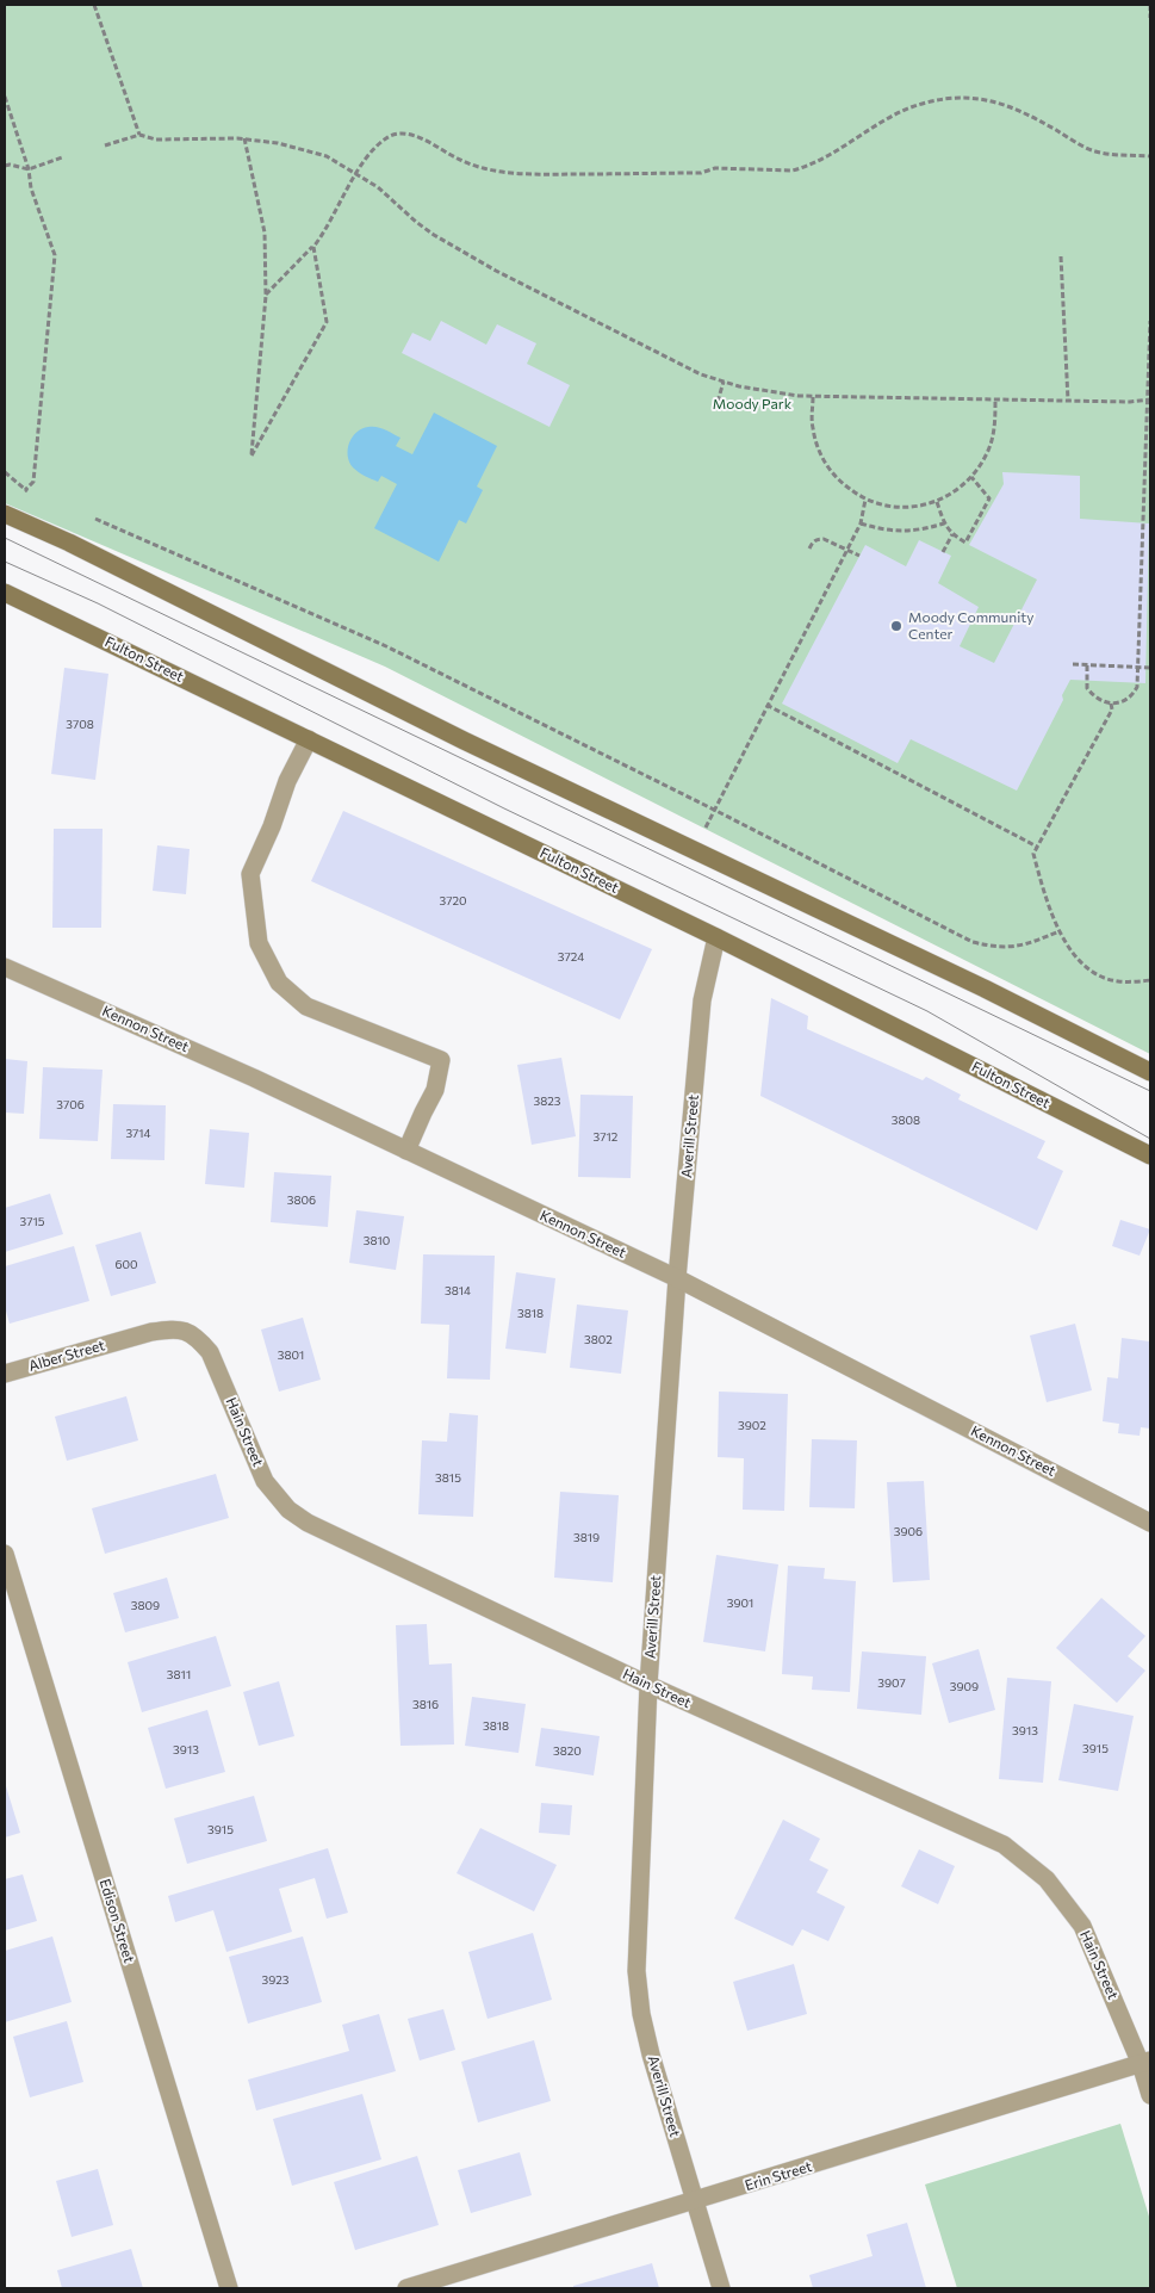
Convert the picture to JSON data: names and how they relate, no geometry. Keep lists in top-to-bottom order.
{
  "streets": {
    "main road": ["Fulton Street"],
    "street": [
      "Kennon Street",
      "Averill Street",
      "Alber Street",
      "Hain Street",
      "Edison Street",
      "Erin Street"
    ]
  },
  "crossings": [
    ["Fulton Street", "Averill Street"],
    ["Kennon Street", "Averill Street"],
    ["Averill Street", "Hain Street"],
    ["Averill Street", "Erin Street"],
    ["Alber Street", "Hain Street"],
    ["Hain Street", "Erin Street"]
  ],
  "parks": ["Moody Park"],
  "places": ["Moody Community Center"],
  "house_numbers": [
    "3708",
    "3720",
    "3724",
    "3823",
    "3706",
    "3808",
    "3714",
    "3712",
    "3806",
    "3715",
    "3810",
    "600",
    "3814",
    "3818",
    "3802",
    "3801",
    "3902",
    "3815",
    "3906",
    "3819",
    "3901",
    "3809",
    "3811",
    "3907",
    "3909",
    "3816",
    "3818",
    "3913",
    "3915",
    "3913",
    "3820",
    "3915",
    "3923"
  ]
}
